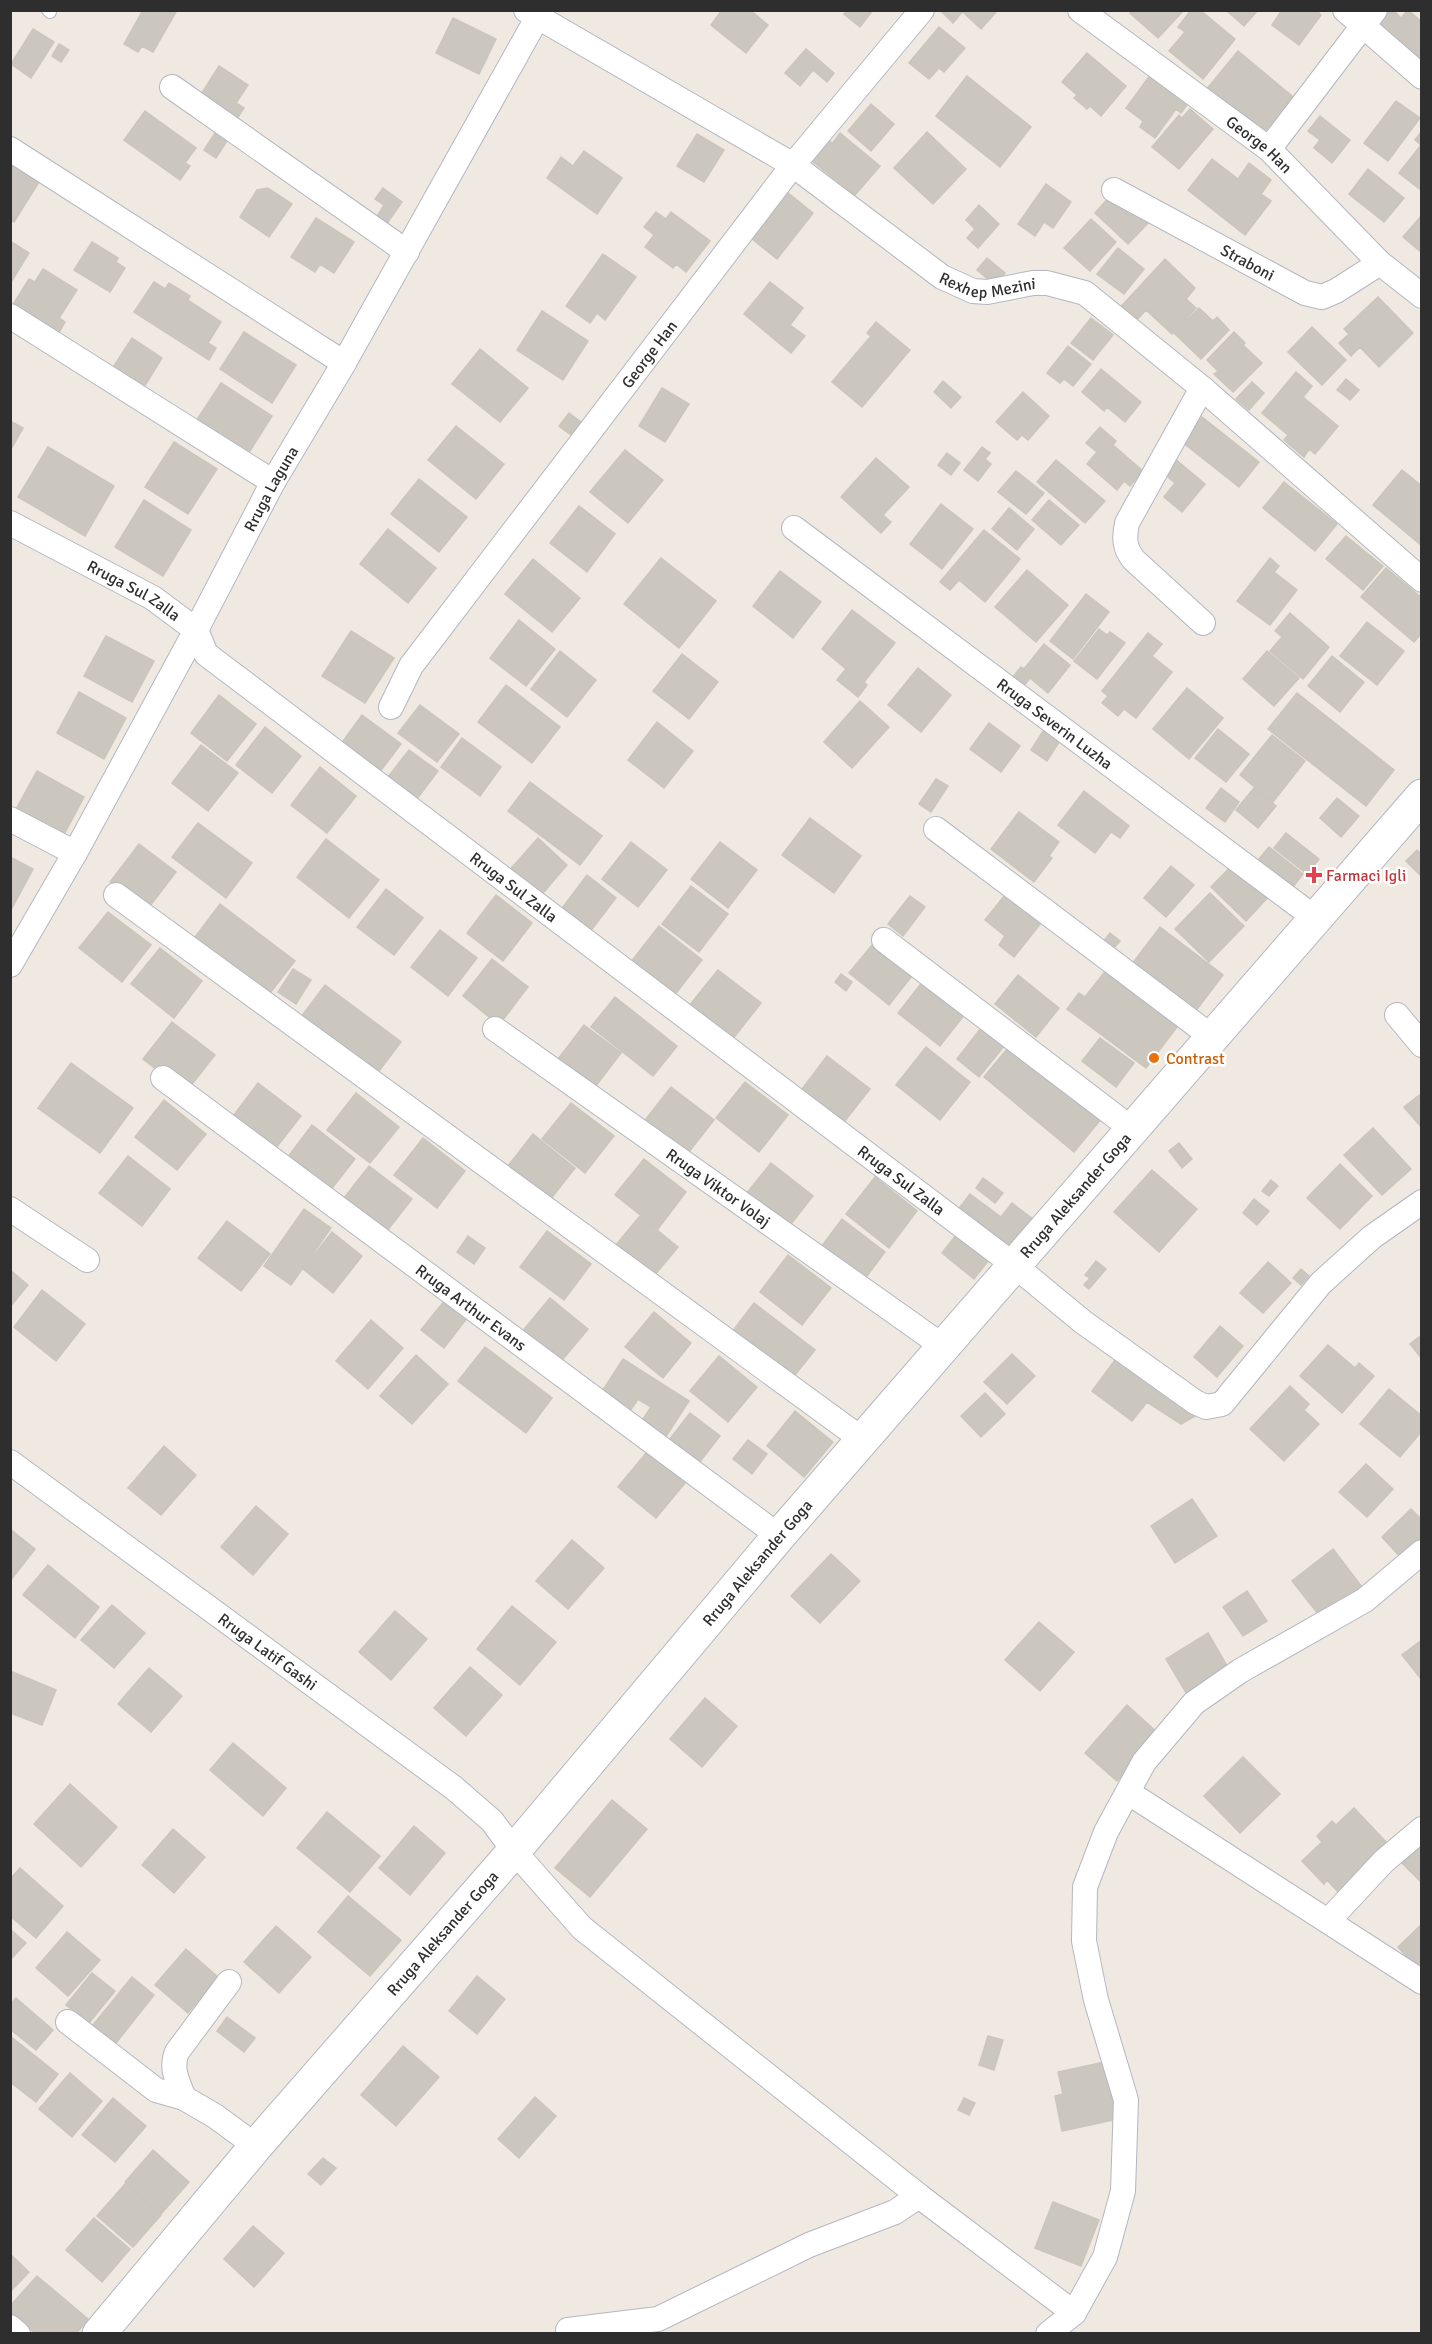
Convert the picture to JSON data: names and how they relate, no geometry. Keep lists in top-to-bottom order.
{
  "streets": {
    "main road": ["Rruga Aleksander Goga"],
    "street": [
      "George Han",
      "Straboni",
      "Rexhep Mezini",
      "Rruga Laguna",
      "Rruga Sul Zalla",
      "Rruga Severin Luzha",
      "Rruga Viktor Volaj",
      "Rruga Arthur Evans",
      "Rruga Latif Gashi"
    ]
  },
  "crossings": [
    ["George Han", "Straboni"],
    ["George Han", "Rexhep Mezini"],
    ["Rexhep Mezini", "Rruga Laguna"],
    ["Rruga Laguna", "Rruga Sul Zalla"],
    ["Rruga Sul Zalla", "Rruga Aleksander Goga"],
    ["Rruga Severin Luzha", "Rruga Aleksander Goga"],
    ["Rruga Viktor Volaj", "Rruga Aleksander Goga"],
    ["Rruga Aleksander Goga", "Rruga Arthur Evans"],
    ["Rruga Aleksander Goga", "Rruga Latif Gashi"]
  ],
  "places": {
    "health": ["Farmaci Igli"],
    "other": ["Contrast"]
  }
}
